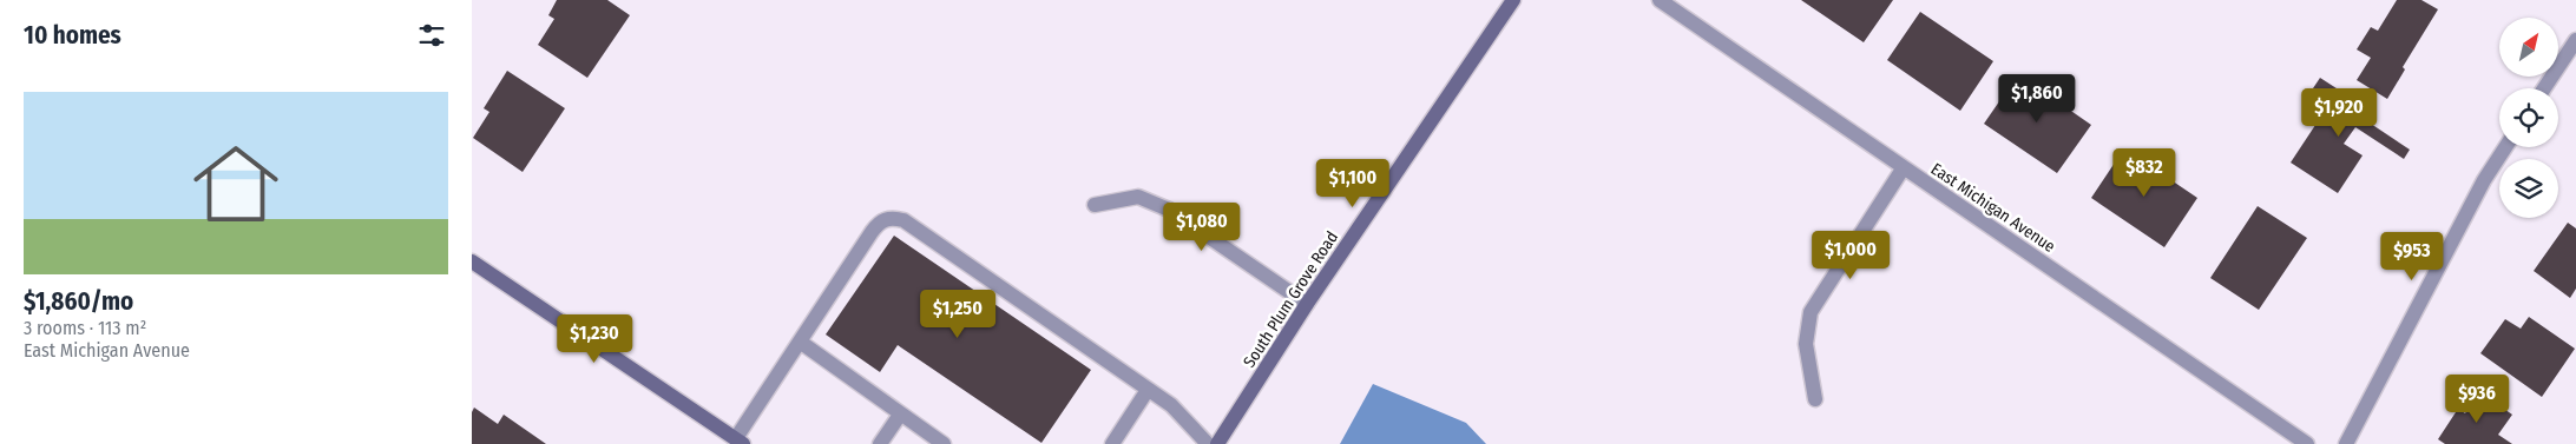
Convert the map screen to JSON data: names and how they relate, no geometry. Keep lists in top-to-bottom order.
{
  "streets": {
    "main road": ["South Plum Grove Road"],
    "street": ["East Michigan Avenue"]
  },
  "north": "top right",
  "page": {
    "heading": "10 homes",
    "list": [
      {
        "name": "$1,860/mo",
        "note": "3 rooms · 113 m² · East Michigan Avenue"
      }
    ],
    "price": [
      "$1,860",
      "$1,920",
      "$832",
      "$1,100",
      "$1,080",
      "$1,000",
      "$953",
      "$1,250",
      "$1,230",
      "$936"
    ]
  }
}
